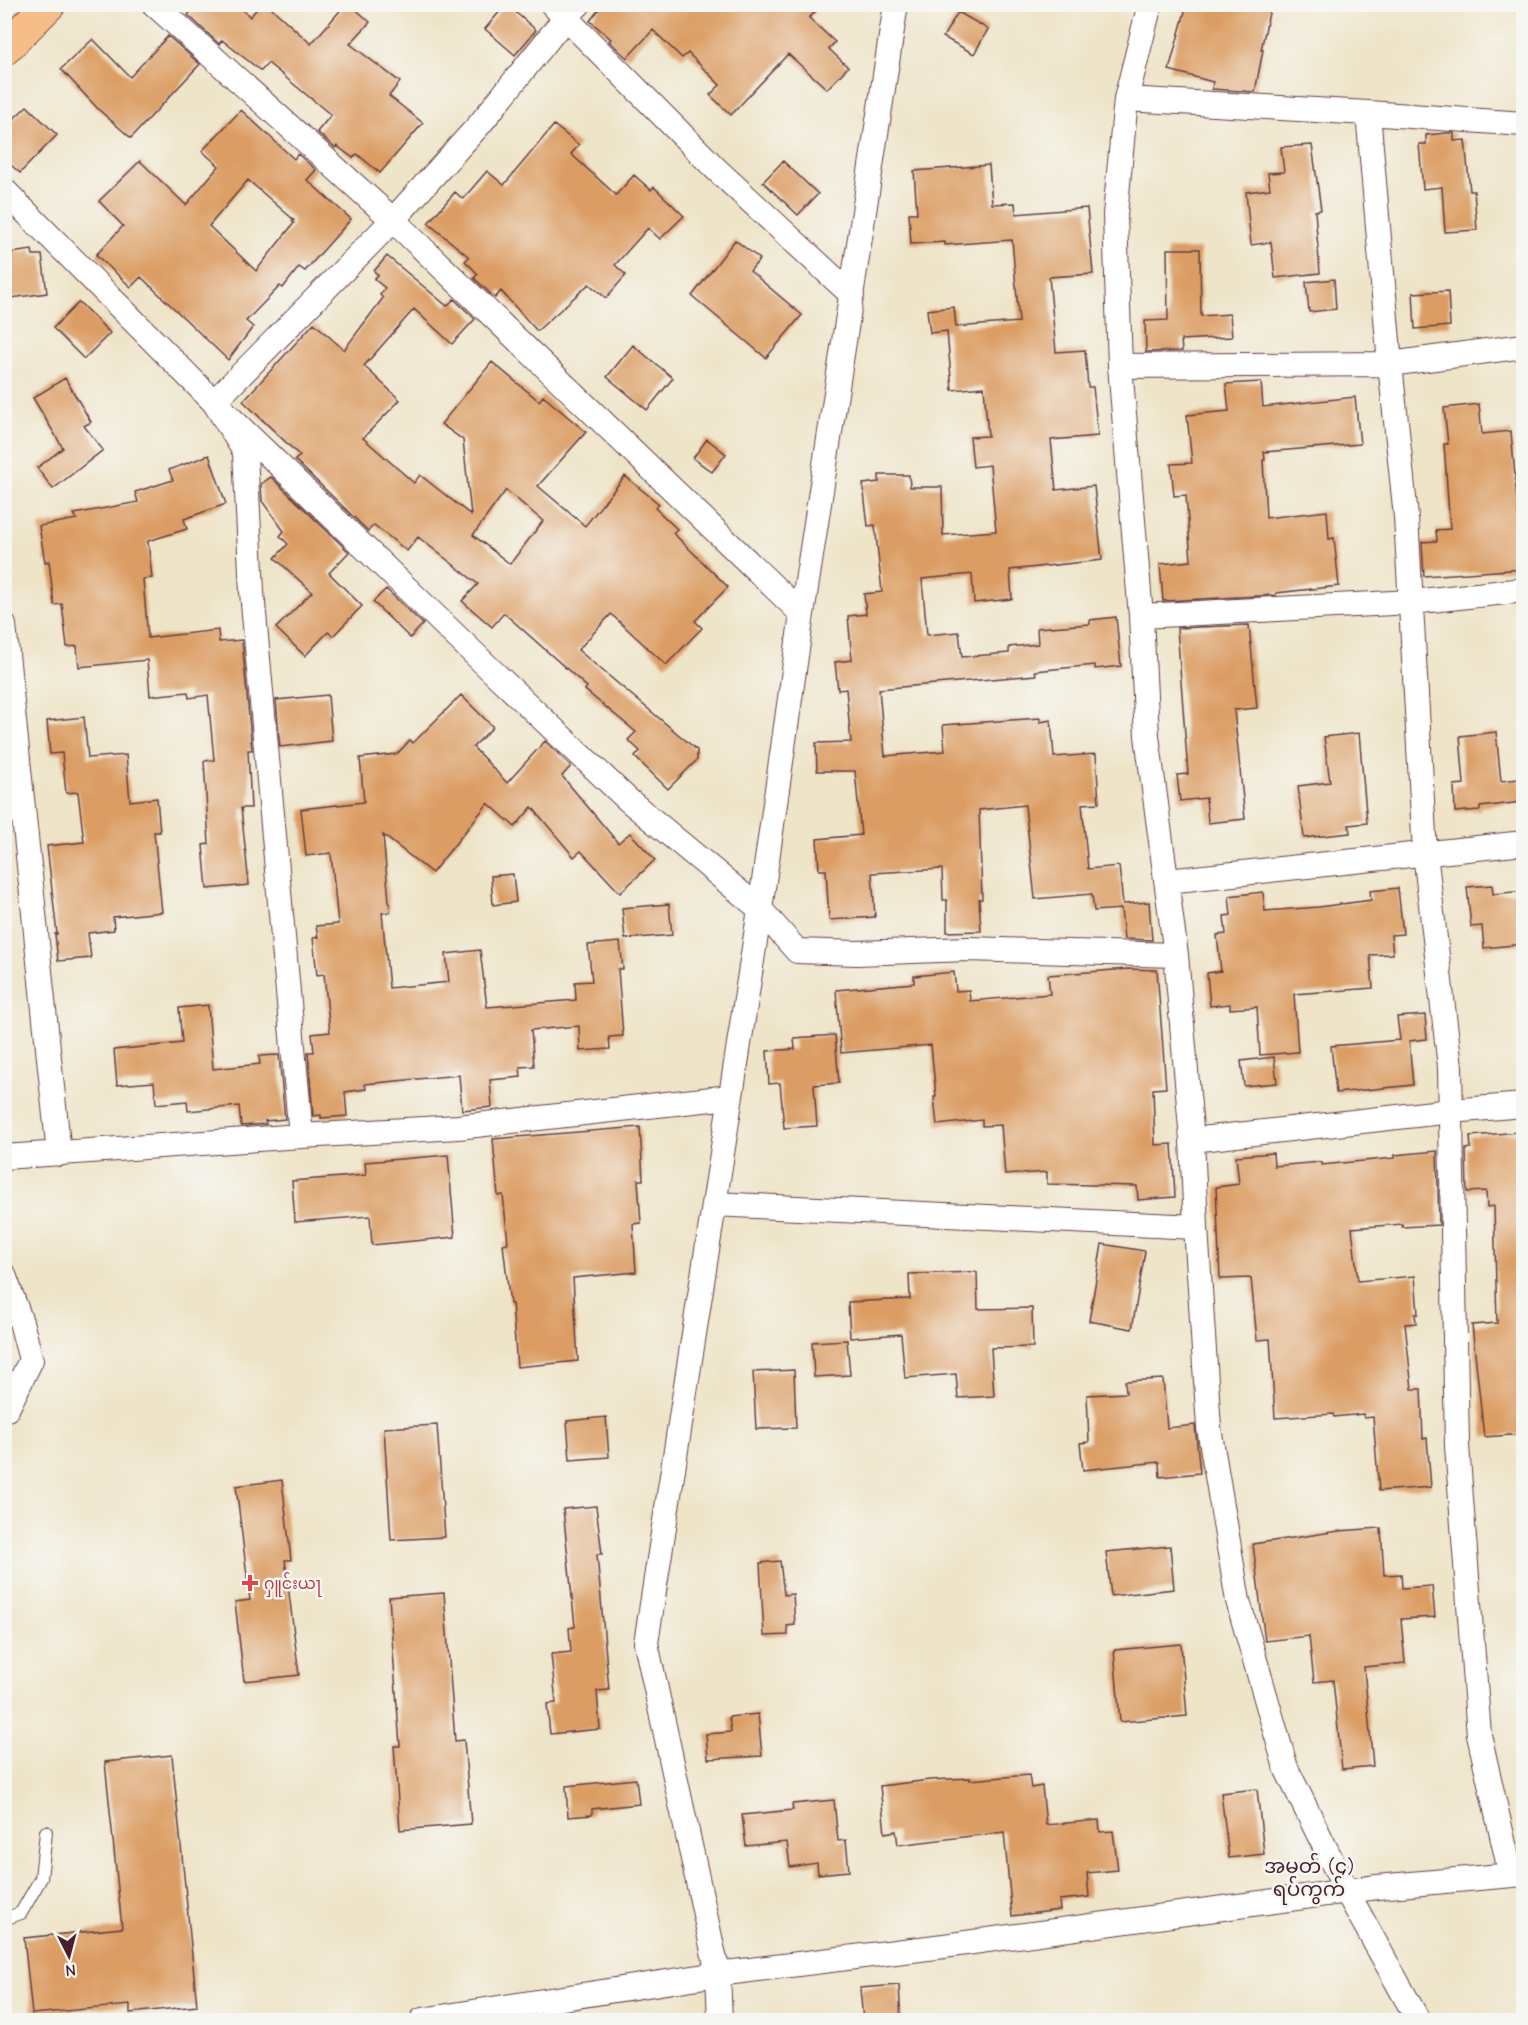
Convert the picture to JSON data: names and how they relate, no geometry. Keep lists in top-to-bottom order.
{
  "districts": ["အမှတ် (၄) ရပ်ကွက်"],
  "places": {
    "health": ["ႁူင်းယႃ"]
  },
  "north": "bottom"
}
